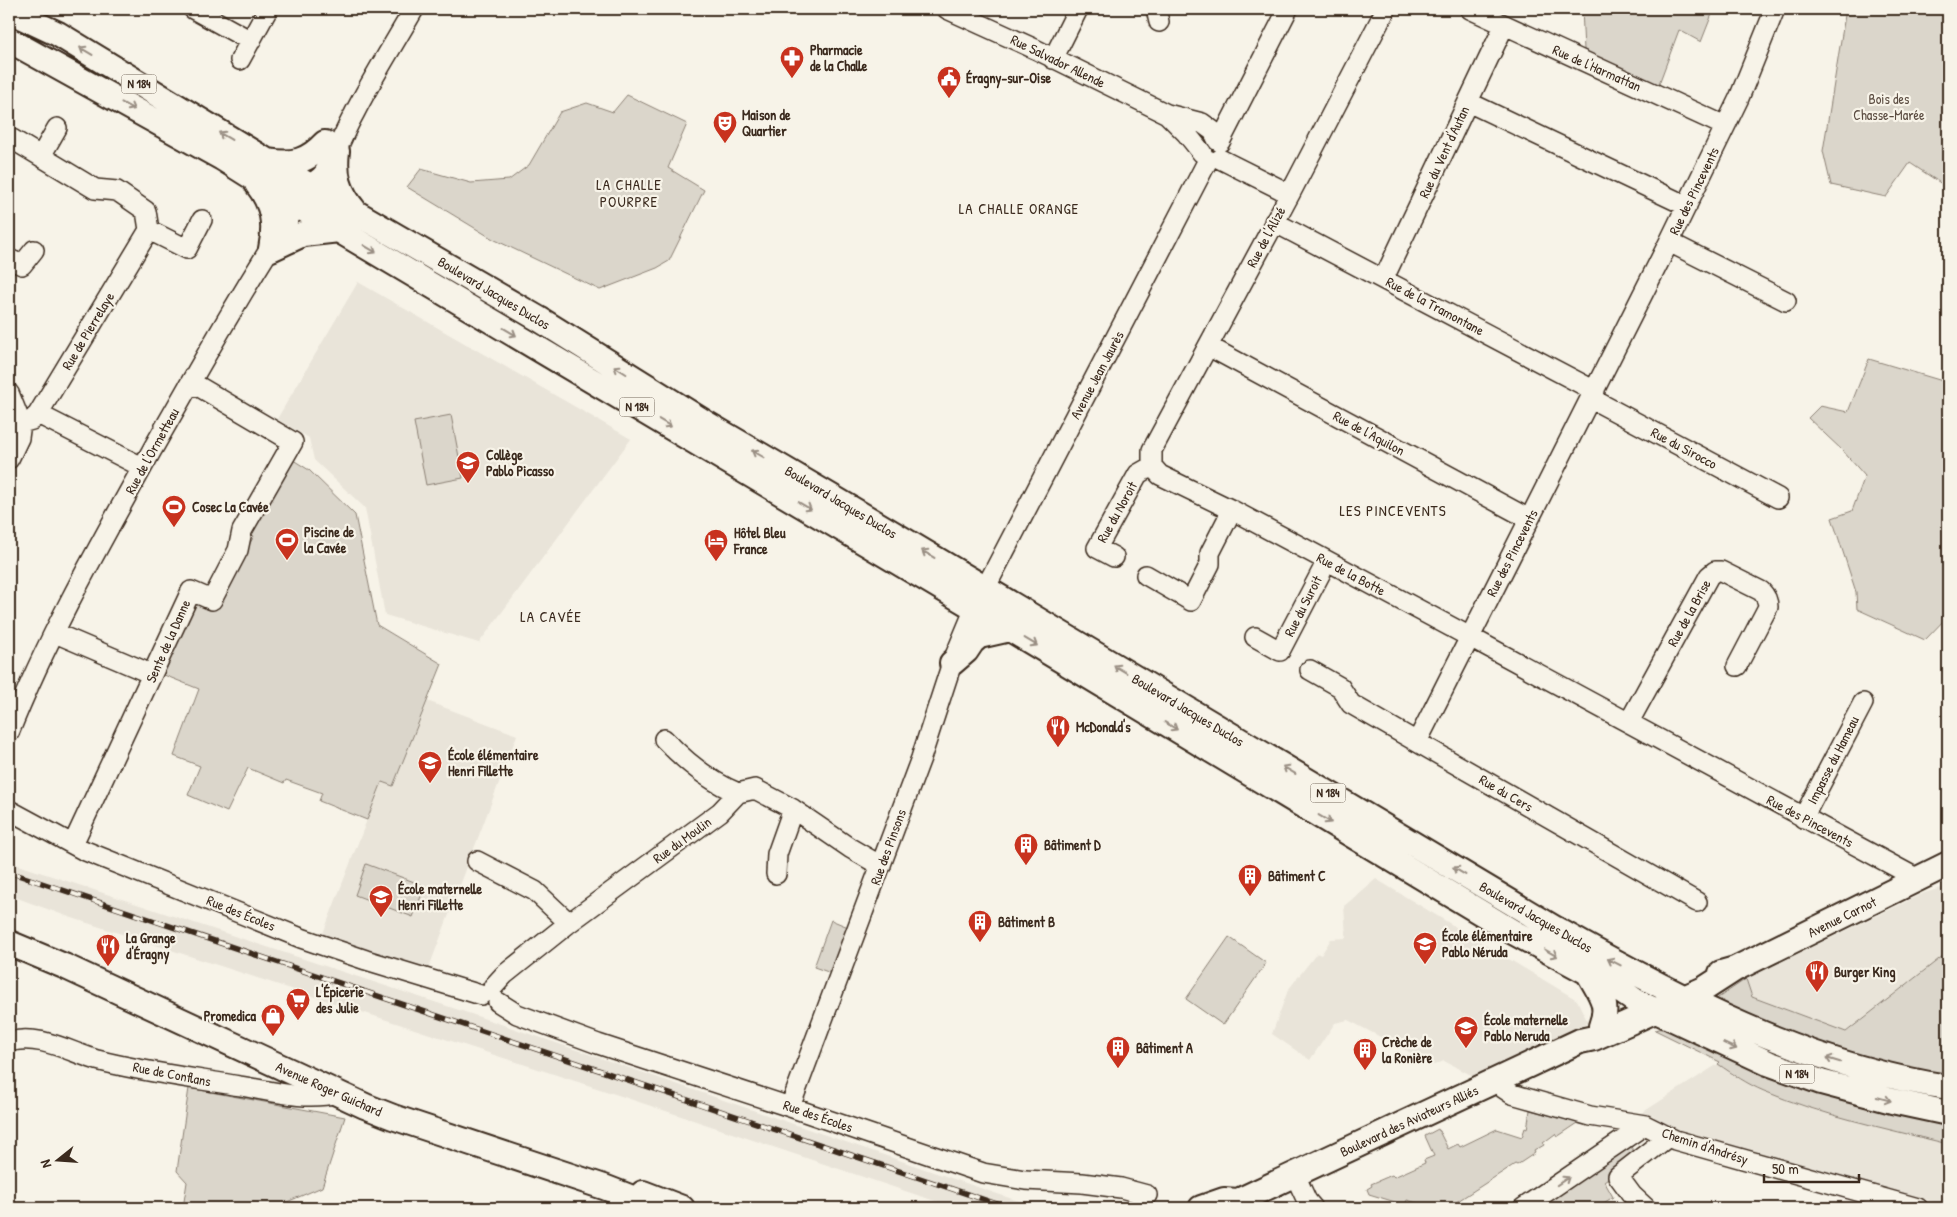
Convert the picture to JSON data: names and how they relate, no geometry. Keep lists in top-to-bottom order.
{
  "streets": {
    "main road": [
      "N 184",
      "Boulevard Jacques Duclos",
      "Avenue Carnot",
      "Avenue Roger Guichard",
      "Boulevard des Aviateurs Alliés"
    ],
    "street": [
      "Rue Salvador Allende",
      "Rue de l'Harmattan",
      "Rue du Vent d'Autan",
      "Rue des Pincevents",
      "Rue de l'Alizé",
      "Rue de la Tramontane",
      "Rue de Pierrelaye",
      "Avenue Jean Jaurès",
      "Rue de l'Aquilon",
      "Rue du Sirocco",
      "Rue de l'Ormetteau",
      "Rue du Noroit",
      "Rue de la Botte",
      "Rue du Suroit",
      "Rue de la Brise",
      "Sente de la Danne",
      "Impasse du Hameau",
      "Rue du Cers",
      "Rue du Moulin",
      "Rue des Pinsons",
      "Rue des Écoles",
      "Rue de Conflans",
      "Chemin d'Andrésy"
    ]
  },
  "crossings": [
    ["Rue Salvador Allende", "Avenue Jean Jaurès"],
    ["Rue de l'Harmattan", "Rue du Vent d'Autan"],
    ["Rue de l'Harmattan", "Rue des Pincevents"],
    ["N 184", "Boulevard Jacques Duclos"],
    ["N 184", "Rue de l'Ormetteau"],
    ["N 184", "Avenue Carnot"],
    ["N 184", "Boulevard des Aviateurs Alliés"],
    ["Rue du Vent d'Autan", "Rue de la Tramontane"],
    ["Rue des Pincevents", "Rue de la Tramontane"],
    ["Rue des Pincevents", "Rue de l'Aquilon"],
    ["Rue des Pincevents", "Rue du Sirocco"],
    ["Rue des Pincevents", "Rue de la Botte"],
    ["Rue des Pincevents", "Rue de la Brise"],
    ["Rue des Pincevents", "Impasse du Hameau"],
    ["Rue des Pincevents", "Avenue Carnot"],
    ["Rue de l'Alizé", "Rue de la Tramontane"],
    ["Rue de l'Alizé", "Rue de l'Aquilon"],
    ["Rue de l'Alizé", "Rue du Noroit"],
    ["Rue de l'Alizé", "Rue de la Botte"],
    ["Boulevard Jacques Duclos", "Avenue Jean Jaurès"],
    ["Boulevard Jacques Duclos", "Rue de l'Ormetteau"],
    ["Boulevard Jacques Duclos", "Rue des Pinsons"],
    ["Boulevard Jacques Duclos", "Avenue Carnot"],
    ["Boulevard Jacques Duclos", "Boulevard des Aviateurs Alliés"],
    ["Rue de la Tramontane", "Rue du Sirocco"],
    ["Avenue Jean Jaurès", "Rue des Pinsons"],
    ["Rue de l'Ormetteau", "Sente de la Danne"],
    ["Rue du Noroit", "Rue de la Botte"],
    ["Rue de la Botte", "Rue du Suroit"],
    ["Sente de la Danne", "Rue des Écoles"],
    ["Rue du Moulin", "Rue des Écoles"],
    ["Rue des Pinsons", "Rue des Écoles"],
    ["Avenue Carnot", "Boulevard des Aviateurs Alliés"],
    ["Rue de Conflans", "Avenue Roger Guichard"],
    ["Boulevard des Aviateurs Alliés", "Chemin d'Andrésy"]
  ],
  "districts": [
    "LA CHALLE POURPRE",
    "LA CHALLE ORANGE",
    "LES PINCEVENTS",
    "LA CAVÉE"
  ],
  "parks": ["Bois des Chasse-Marée"],
  "places": {
    "pharmacy": ["Pharmacie de la Challe"],
    "public building": ["Éragny-sur-Oise"],
    "theatre": ["Maison de Quartier"],
    "school or university": [
      "Collège Pablo Picasso",
      "École élémentaire Henri Fillette",
      "École maternelle Henri Fillette",
      "École élémentaire Pablo Néruda",
      "École maternelle Pablo Neruda"
    ],
    "sports": ["Cosec La Cavée", "Piscine de la Cavée"],
    "hotel": ["Hôtel Bleu France"],
    "restaurant": ["McDonald's", "La Grange d'Éragny", "Burger King"],
    "building": [
      "Bâtiment D",
      "Bâtiment C",
      "Bâtiment B",
      "Bâtiment A",
      "Crèche de la Ronière"
    ],
    "supermarket": ["L'Épicerie des Julie"],
    "shop": ["Promedica"]
  },
  "scale_bar": "50 m",
  "north": "left"
}
